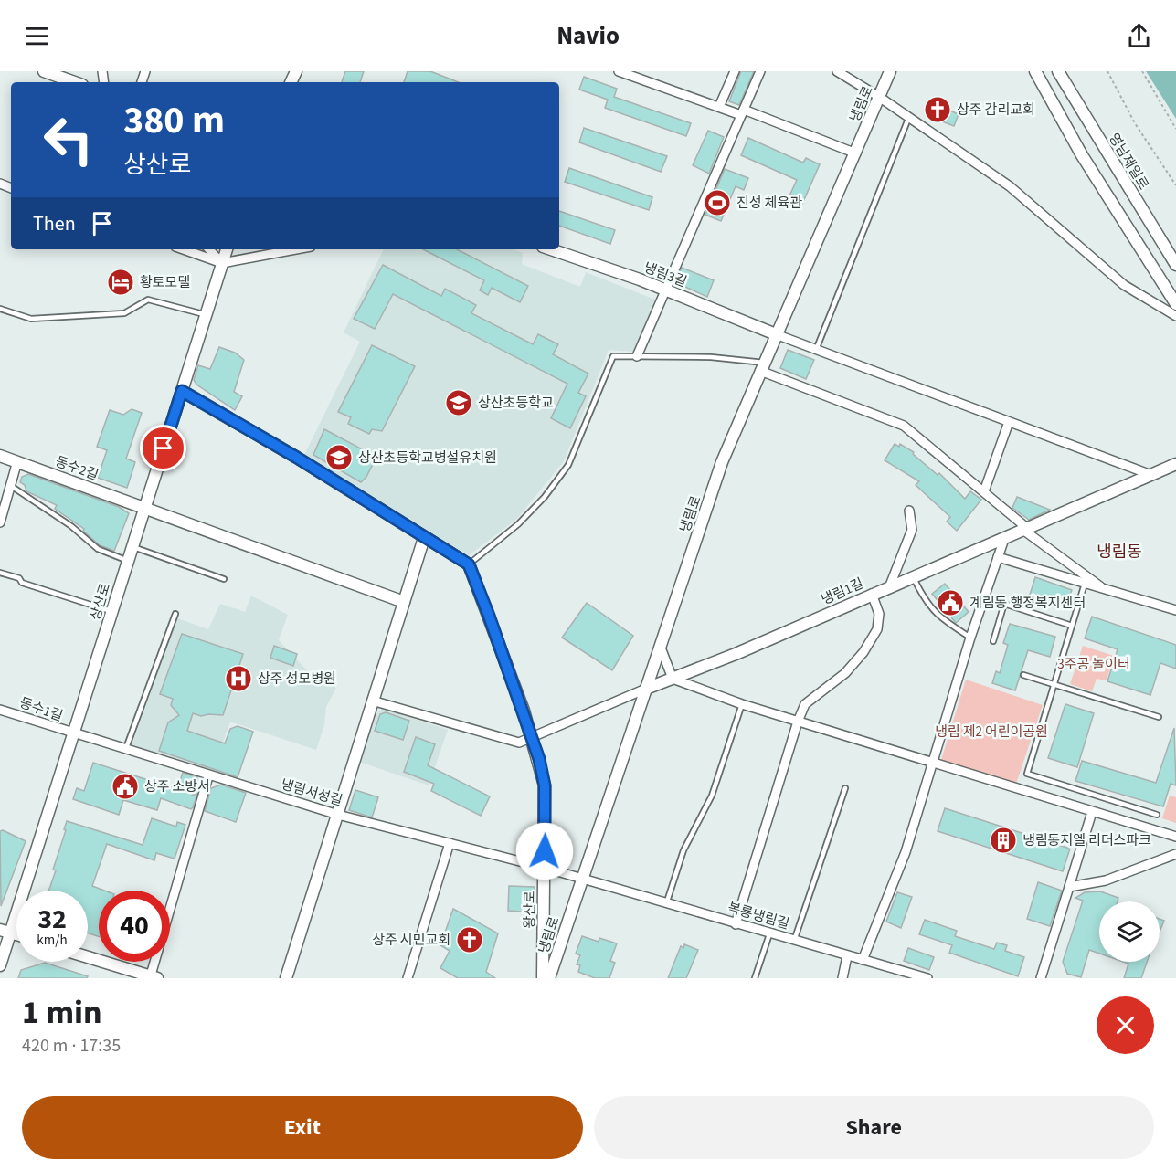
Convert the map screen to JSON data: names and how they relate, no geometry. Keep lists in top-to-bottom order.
{
  "streets": {
    "street": [
      "냉림로",
      "영남제일로",
      "냉림3길",
      "동수2길",
      "냉림1길",
      "상산로",
      "동수1길",
      "냉림서성길",
      "왕산로",
      "복룡냉림길"
    ]
  },
  "crossings": [
    ["냉림로", "냉림3길"],
    ["냉림로", "냉림1길"],
    ["냉림로", "냉림서성길"],
    ["냉림로", "복룡냉림길"],
    ["동수2길", "상산로"],
    ["냉림1길", "왕산로"],
    ["상산로", "동수1길"],
    ["상산로", "냉림서성길"],
    ["동수1길", "냉림서성길"],
    ["냉림서성길", "왕산로"],
    ["냉림서성길", "복룡냉림길"]
  ],
  "districts": ["냉림동"],
  "parks": ["3주공 놀이터", "냉림 제2 어린이공원"],
  "places": {
    "church": ["상주 감리교회", "상주 시민교회"],
    "sports": ["진성 체육관"],
    "hotel": ["황토모텔"],
    "school or university": ["상산초등학교", "상산초등학교병설유치원"],
    "public building": ["계림동 행정복지센터", "상주 소방서"],
    "hospital": ["상주 성모병원"],
    "building": ["냉림동지엘 리더스파크"]
  },
  "page": {
    "header": "Navio",
    "turn": ["380 m", "상산로"],
    "then": "Then",
    "speed": "32 km/h",
    "limit": "40",
    "heading": ["1 min", "420 m · 17:35"],
    "buttons": ["Exit", "Share"]
  }
}
